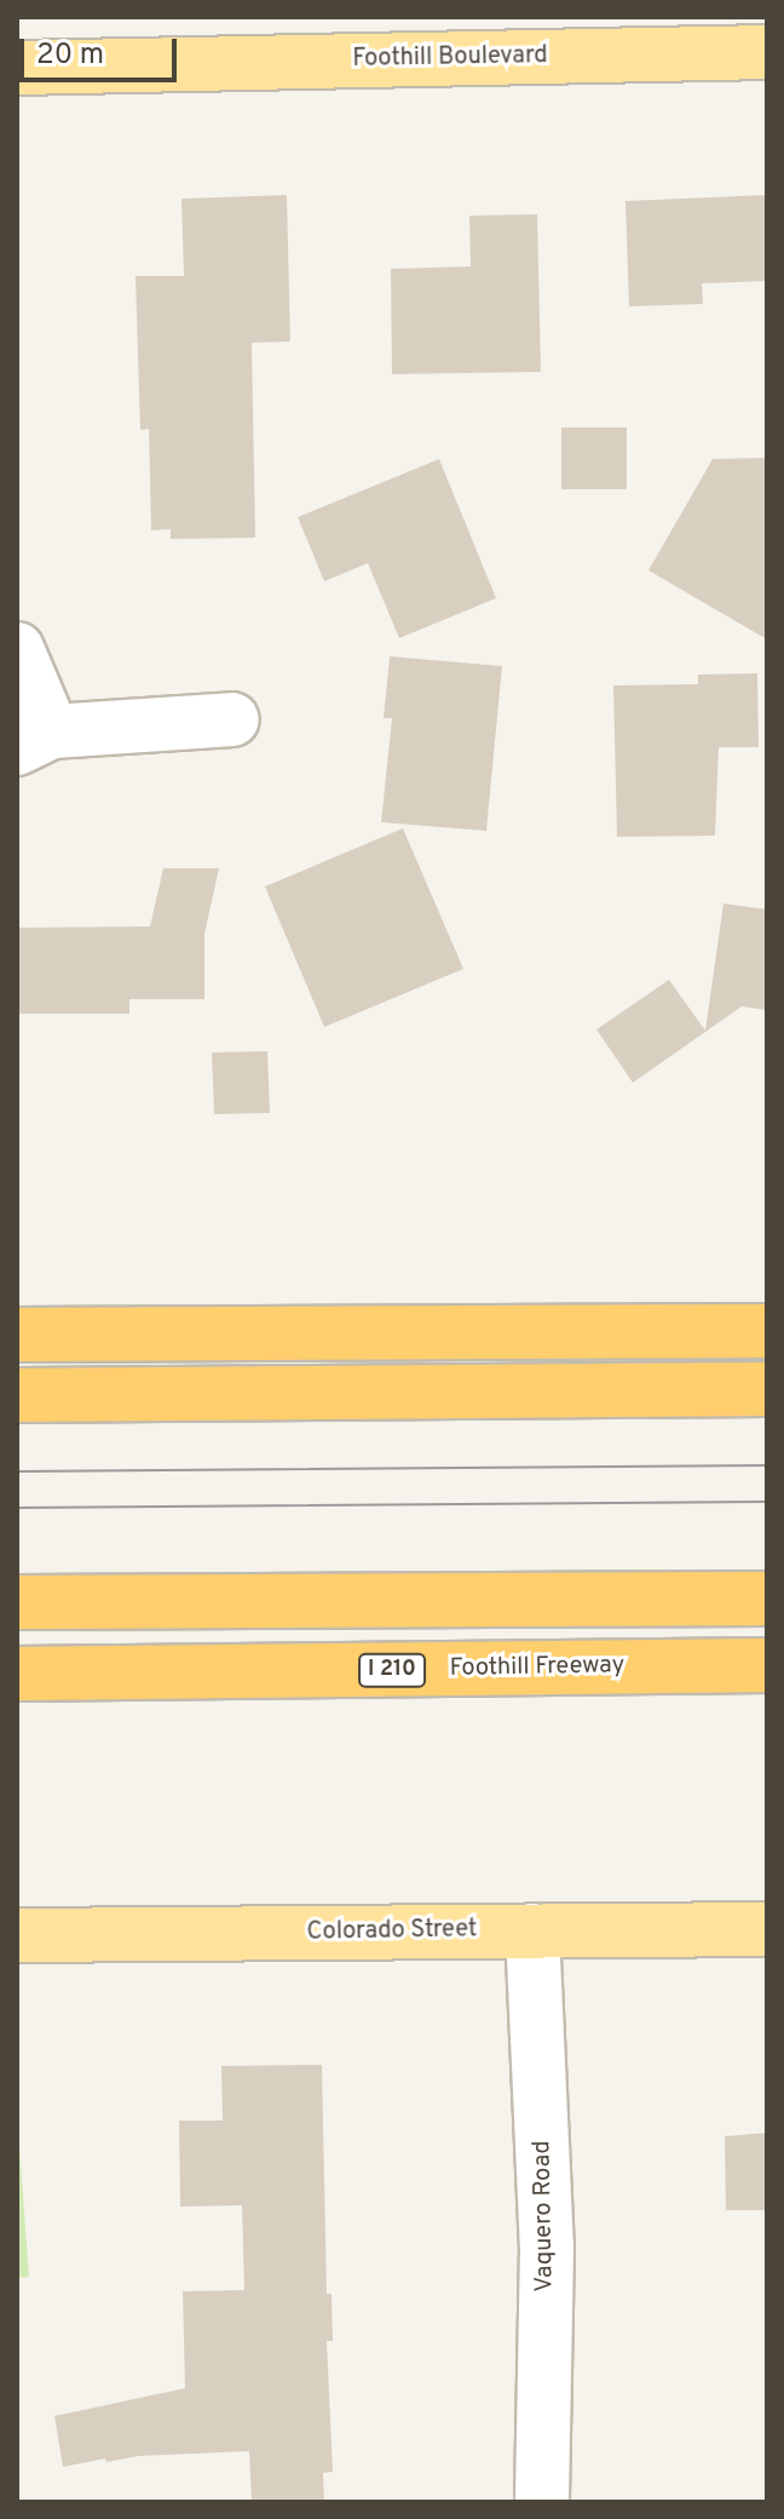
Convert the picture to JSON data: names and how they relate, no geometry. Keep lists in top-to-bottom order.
{
  "streets": {
    "highway": ["Foothill Freeway", "I 210"],
    "main road": ["Foothill Boulevard", "Colorado Street"],
    "street": ["Vaquero Road"]
  },
  "crossings": [
    ["Colorado Street", "Vaquero Road"]
  ],
  "scale_bar": "20 m"
}
